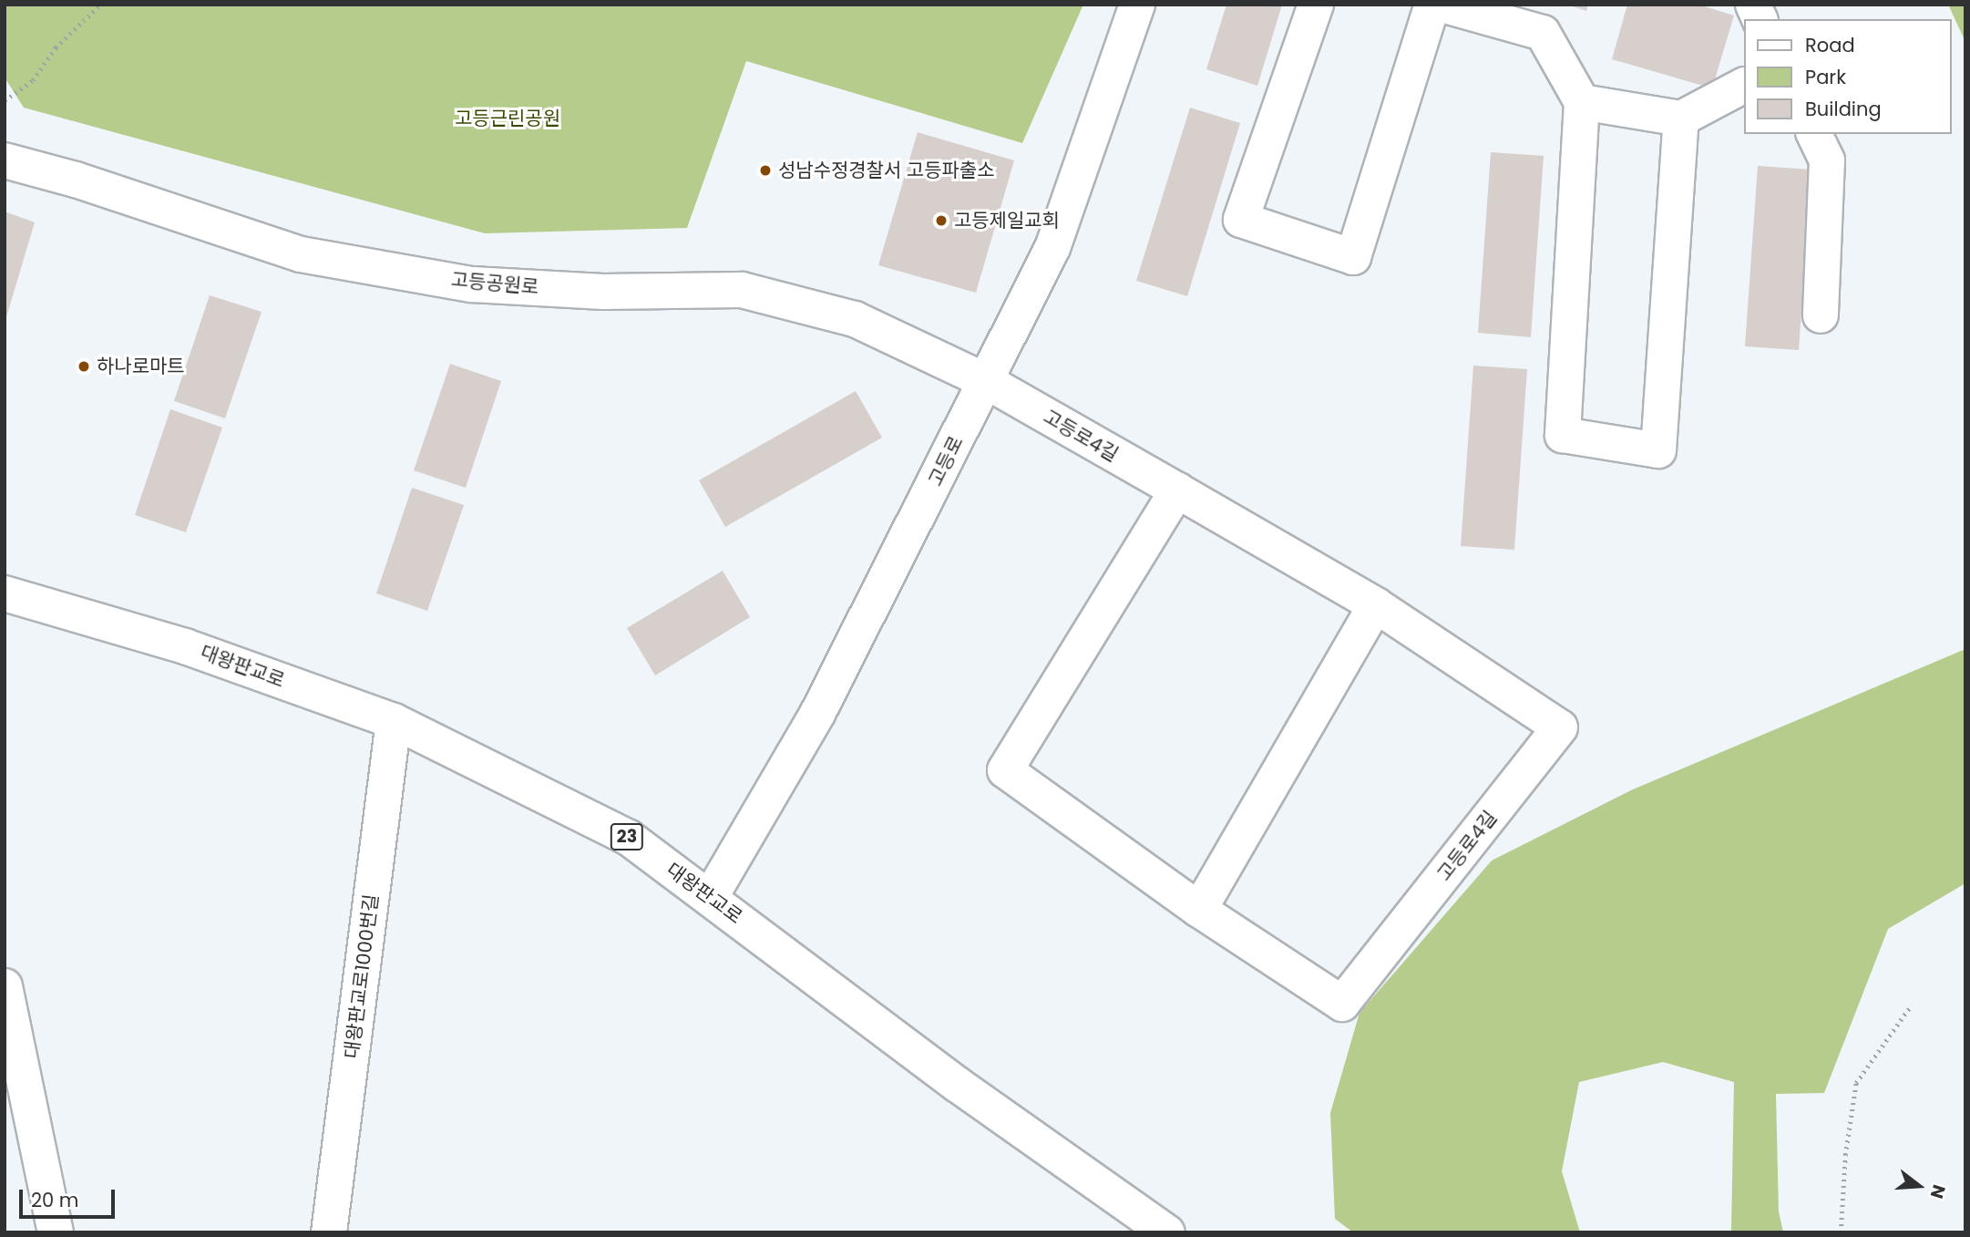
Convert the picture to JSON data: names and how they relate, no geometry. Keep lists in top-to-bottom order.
{
  "streets": {
    "street": [
      "고등공원로",
      "고등로4길",
      "고등로",
      "대왕판교로",
      "23",
      "대왕판교로1000번길"
    ]
  },
  "crossings": [
    ["고등공원로", "고등로4길"],
    ["고등공원로", "고등로"],
    ["고등로4길", "고등로"],
    ["고등로", "대왕판교로"],
    ["대왕판교로", "대왕판교로1000번길"]
  ],
  "parks": ["고등근린공원"],
  "places": ["성남수정경찰서 고등파출소", "고등제일교회", "하나로마트"],
  "legend": ["Road", "Park", "Building"],
  "scale_bar": "20 m",
  "north": "right"
}
